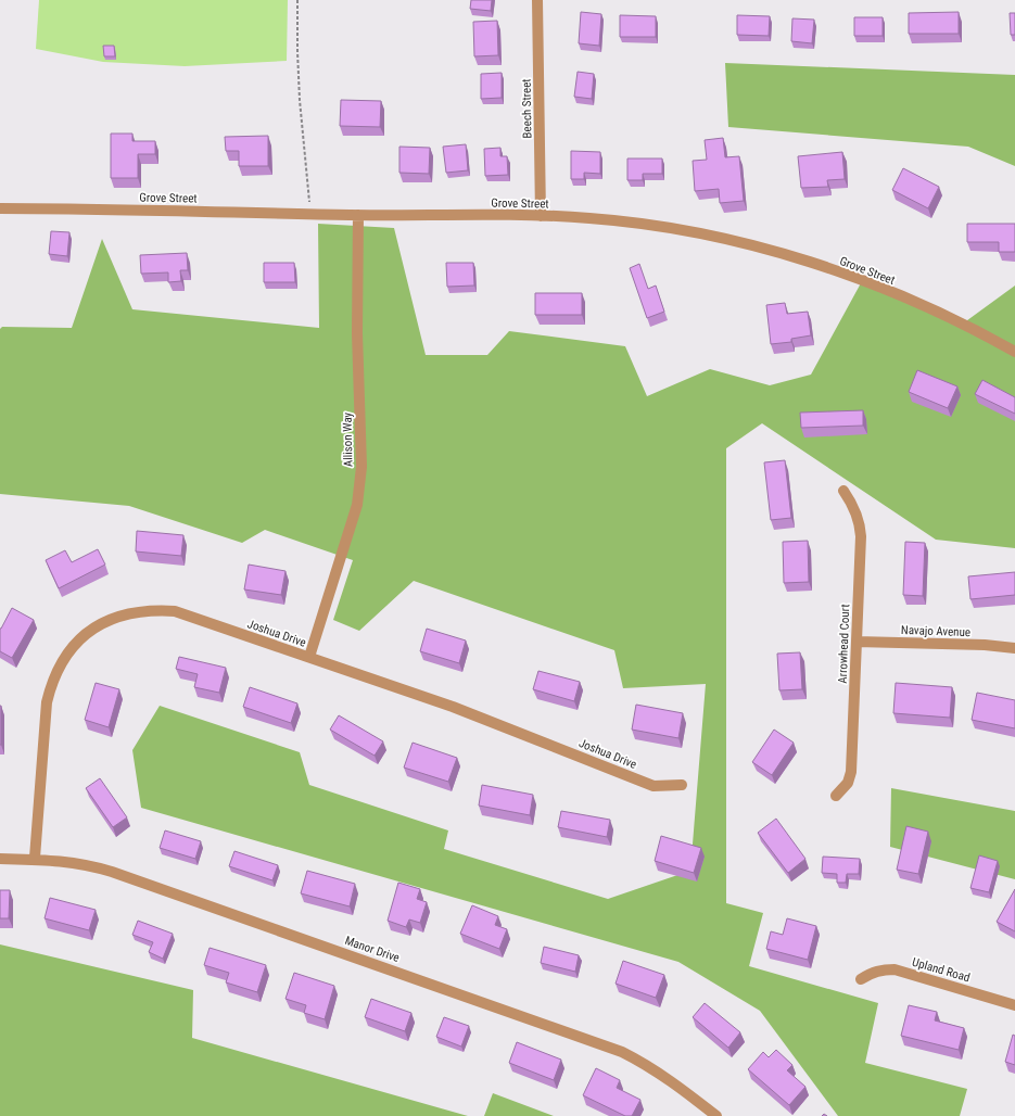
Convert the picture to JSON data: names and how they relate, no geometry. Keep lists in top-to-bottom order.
{
  "streets": {
    "street": [
      "Beech Street",
      "Grove Street",
      "Allison Way",
      "Navajo Avenue",
      "Joshua Drive",
      "Arrowhead Court",
      "Manor Drive",
      "Upland Road"
    ]
  },
  "crossings": [
    ["Beech Street", "Grove Street"],
    ["Grove Street", "Allison Way"],
    ["Allison Way", "Joshua Drive"],
    ["Navajo Avenue", "Arrowhead Court"],
    ["Joshua Drive", "Manor Drive"]
  ]
}
